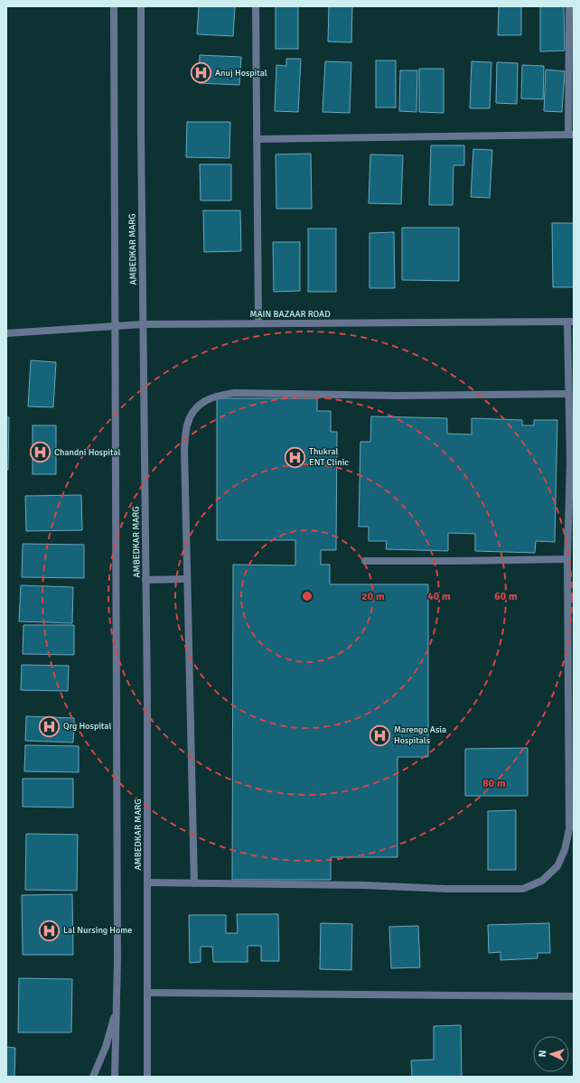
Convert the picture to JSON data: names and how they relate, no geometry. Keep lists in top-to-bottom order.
{
  "streets": {
    "street": ["AMBEDKAR MARG", "MAIN BAZAAR ROAD"]
  },
  "crossings": [
    ["AMBEDKAR MARG", "MAIN BAZAAR ROAD"]
  ],
  "places": {
    "hospital": [
      "Anuj Hospital",
      "Chandni Hospital",
      "Thukral ENT Clinic",
      "Qrg Hospital",
      "Marengo Asia Hospitals",
      "Lal Nursing Home"
    ]
  },
  "north": "left",
  "rings": [
    "20 m",
    "40 m",
    "60 m",
    "80 m"
  ]
}
